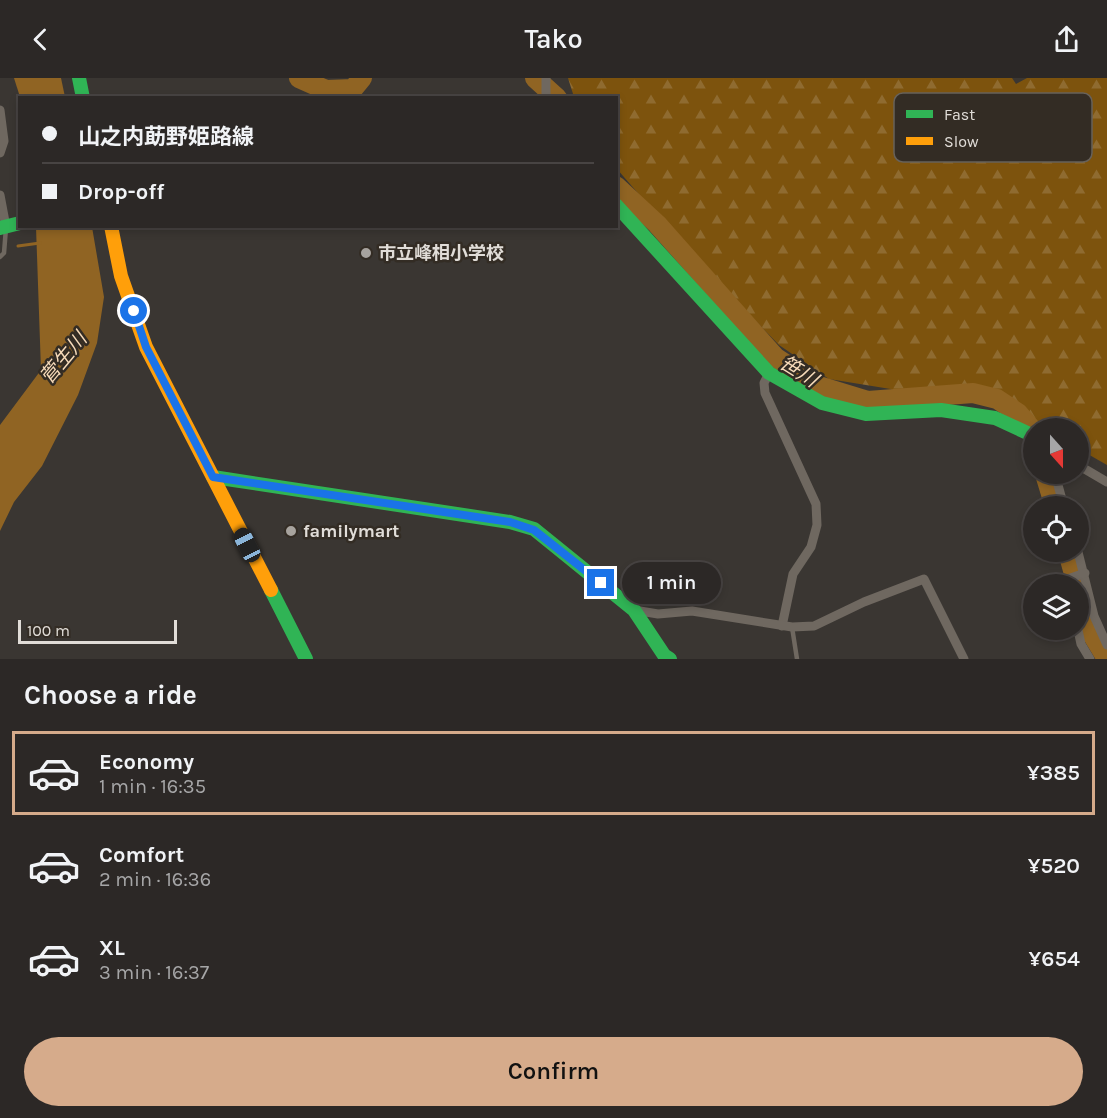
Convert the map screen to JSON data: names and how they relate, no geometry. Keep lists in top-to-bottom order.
{
  "water": ["菅生川", "笹川"],
  "places": ["市立峰相小学校", "familymart"],
  "legend": ["Fast", "Slow"],
  "scale_bar": "100 m",
  "north": "bottom",
  "page": {
    "header": "Tako",
    "banner": ["山之内莇野姫路線", "Drop-off"],
    "bubble": "1 min",
    "scale": "100 m",
    "heading": "Choose a ride",
    "list": [
      {
        "name": "Economy",
        "note": "1 min · 16:35",
        "value": "¥385"
      },
      {
        "name": "Comfort",
        "note": "2 min · 16:36",
        "value": "¥520"
      },
      {
        "name": "XL",
        "note": "3 min · 16:37",
        "value": "¥654"
      }
    ],
    "buttons": "Confirm"
  }
}
